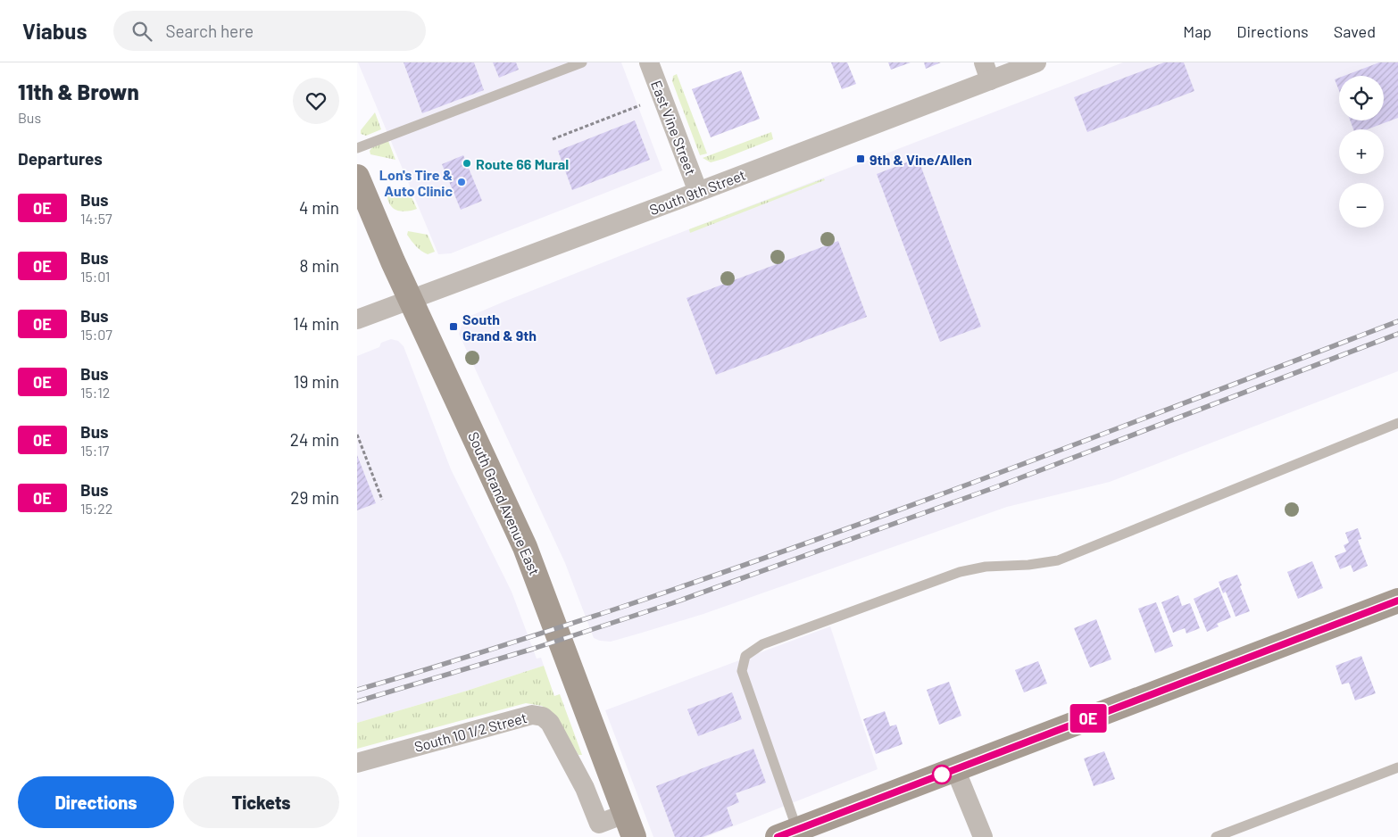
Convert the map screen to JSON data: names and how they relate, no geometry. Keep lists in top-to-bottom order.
{
  "streets": {
    "main road": ["South Grand Avenue East"],
    "street": ["East Vine Street", "South 9th Street", "South 10 1/2 Street"]
  },
  "crossings": [
    ["East Vine Street", "South 9th Street"],
    ["South 9th Street", "South Grand Avenue East"],
    ["South Grand Avenue East", "South 10 1/2 Street"]
  ],
  "places": {
    "transit": ["9th & Vine/Allen", "South Grand & 9th"],
    "other": ["Route 66 Mural", "Lon's Tire & Auto Clinic"]
  },
  "lines": ["bus line 0E"],
  "page": {
    "header": "Viabus",
    "search": "Search here",
    "nav": ["Map", "Directions", "Saved"],
    "heading": [
      ["11th & Brown", "Bus"],
      "Departures"
    ],
    "on_map": "0E",
    "map_buttons": ["+", "−"],
    "list": [
      {
        "mark": "0E",
        "name": "Bus",
        "note": "14:57",
        "value": "4 min"
      },
      {
        "mark": "0E",
        "name": "Bus",
        "note": "15:01",
        "value": "8 min"
      },
      {
        "mark": "0E",
        "name": "Bus",
        "note": "15:07",
        "value": "14 min"
      },
      {
        "mark": "0E",
        "name": "Bus",
        "note": "15:12",
        "value": "19 min"
      },
      {
        "mark": "0E",
        "name": "Bus",
        "note": "15:17",
        "value": "24 min"
      },
      {
        "mark": "0E",
        "name": "Bus",
        "note": "15:22",
        "value": "29 min"
      }
    ],
    "buttons": ["Directions", "Tickets"]
  }
}
